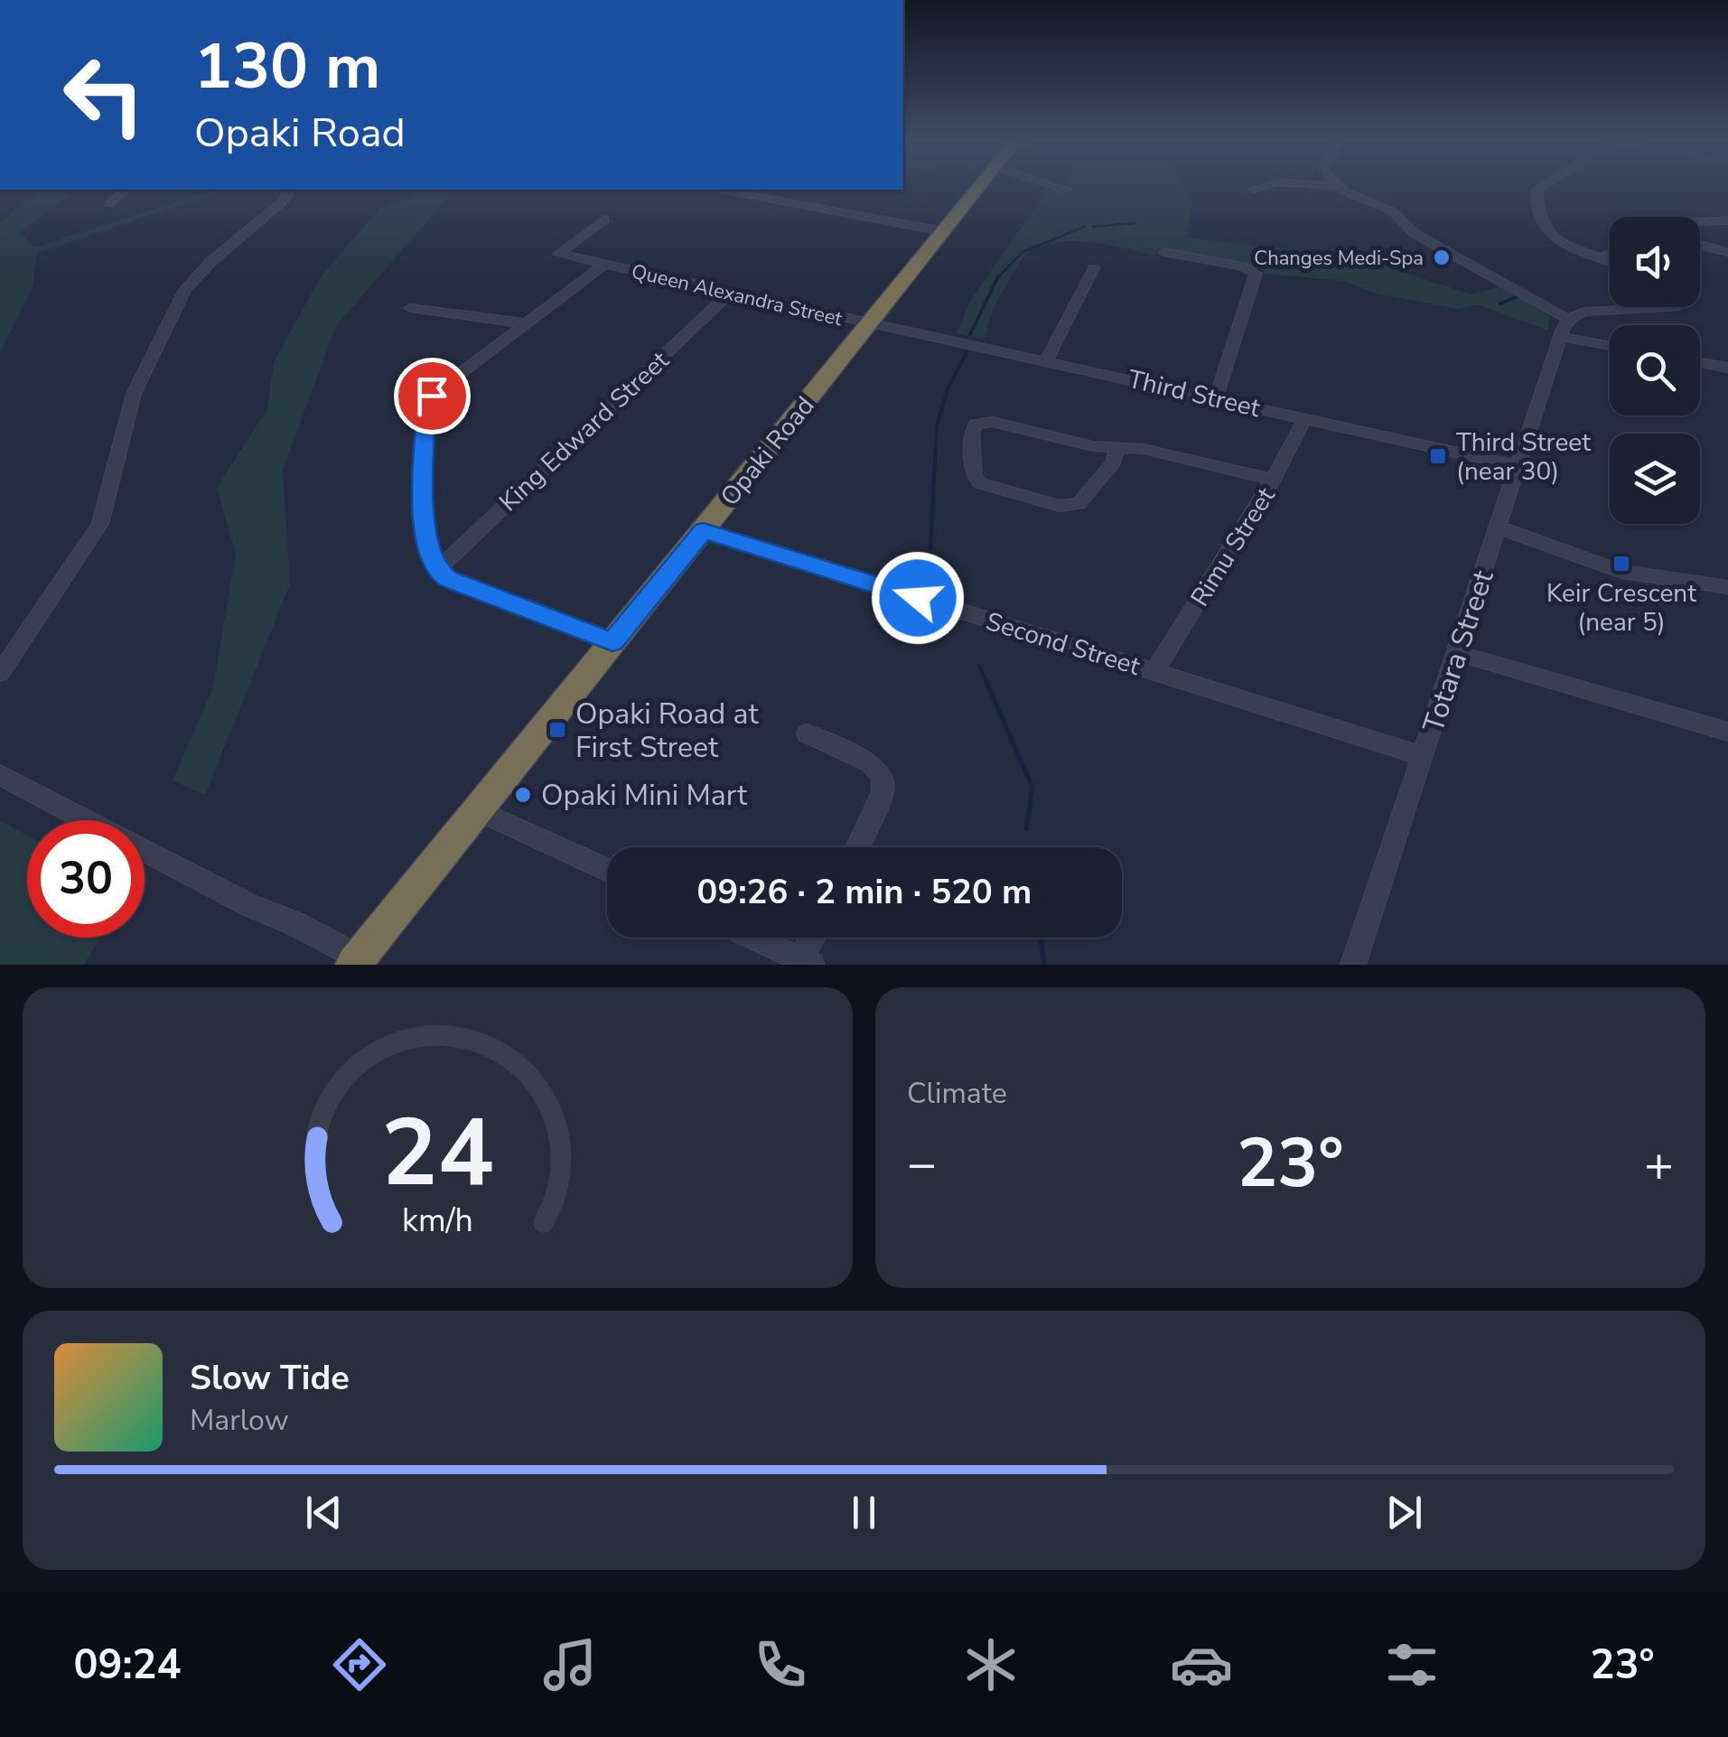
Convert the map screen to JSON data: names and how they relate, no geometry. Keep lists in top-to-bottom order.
{
  "streets": {
    "highway": ["Opaki Road"],
    "street": [
      "Queen Alexandra Street",
      "Third Street",
      "King Edward Street",
      "Rimu Street",
      "Second Street",
      "Totara Street"
    ]
  },
  "crossings": [
    ["Queen Alexandra Street", "Third Street"],
    ["Queen Alexandra Street", "King Edward Street"],
    ["Queen Alexandra Street", "Opaki Road"],
    ["Third Street", "Opaki Road"],
    ["Third Street", "Rimu Street"],
    ["Third Street", "Totara Street"],
    ["Opaki Road", "Second Street"],
    ["Rimu Street", "Second Street"],
    ["Second Street", "Totara Street"]
  ],
  "places": {
    "other": ["Changes Medi-Spa", "Opaki Mini Mart"],
    "transit": ["Third Street (near 30)", "Keir Crescent (near 5)", "Opaki Road at First Street"]
  },
  "page": {
    "turn": ["130 m", "Opaki Road"],
    "limit": "30",
    "trip": "09:26 · 2 min · 520 m",
    "tile": "Climate",
    "heat": ["−", "23°", "+"],
    "song": ["Slow Tide", "Marlow"],
    "tabs": ["09:24", "23°"],
    "gauge": ["24", "km/h"]
  }
}
